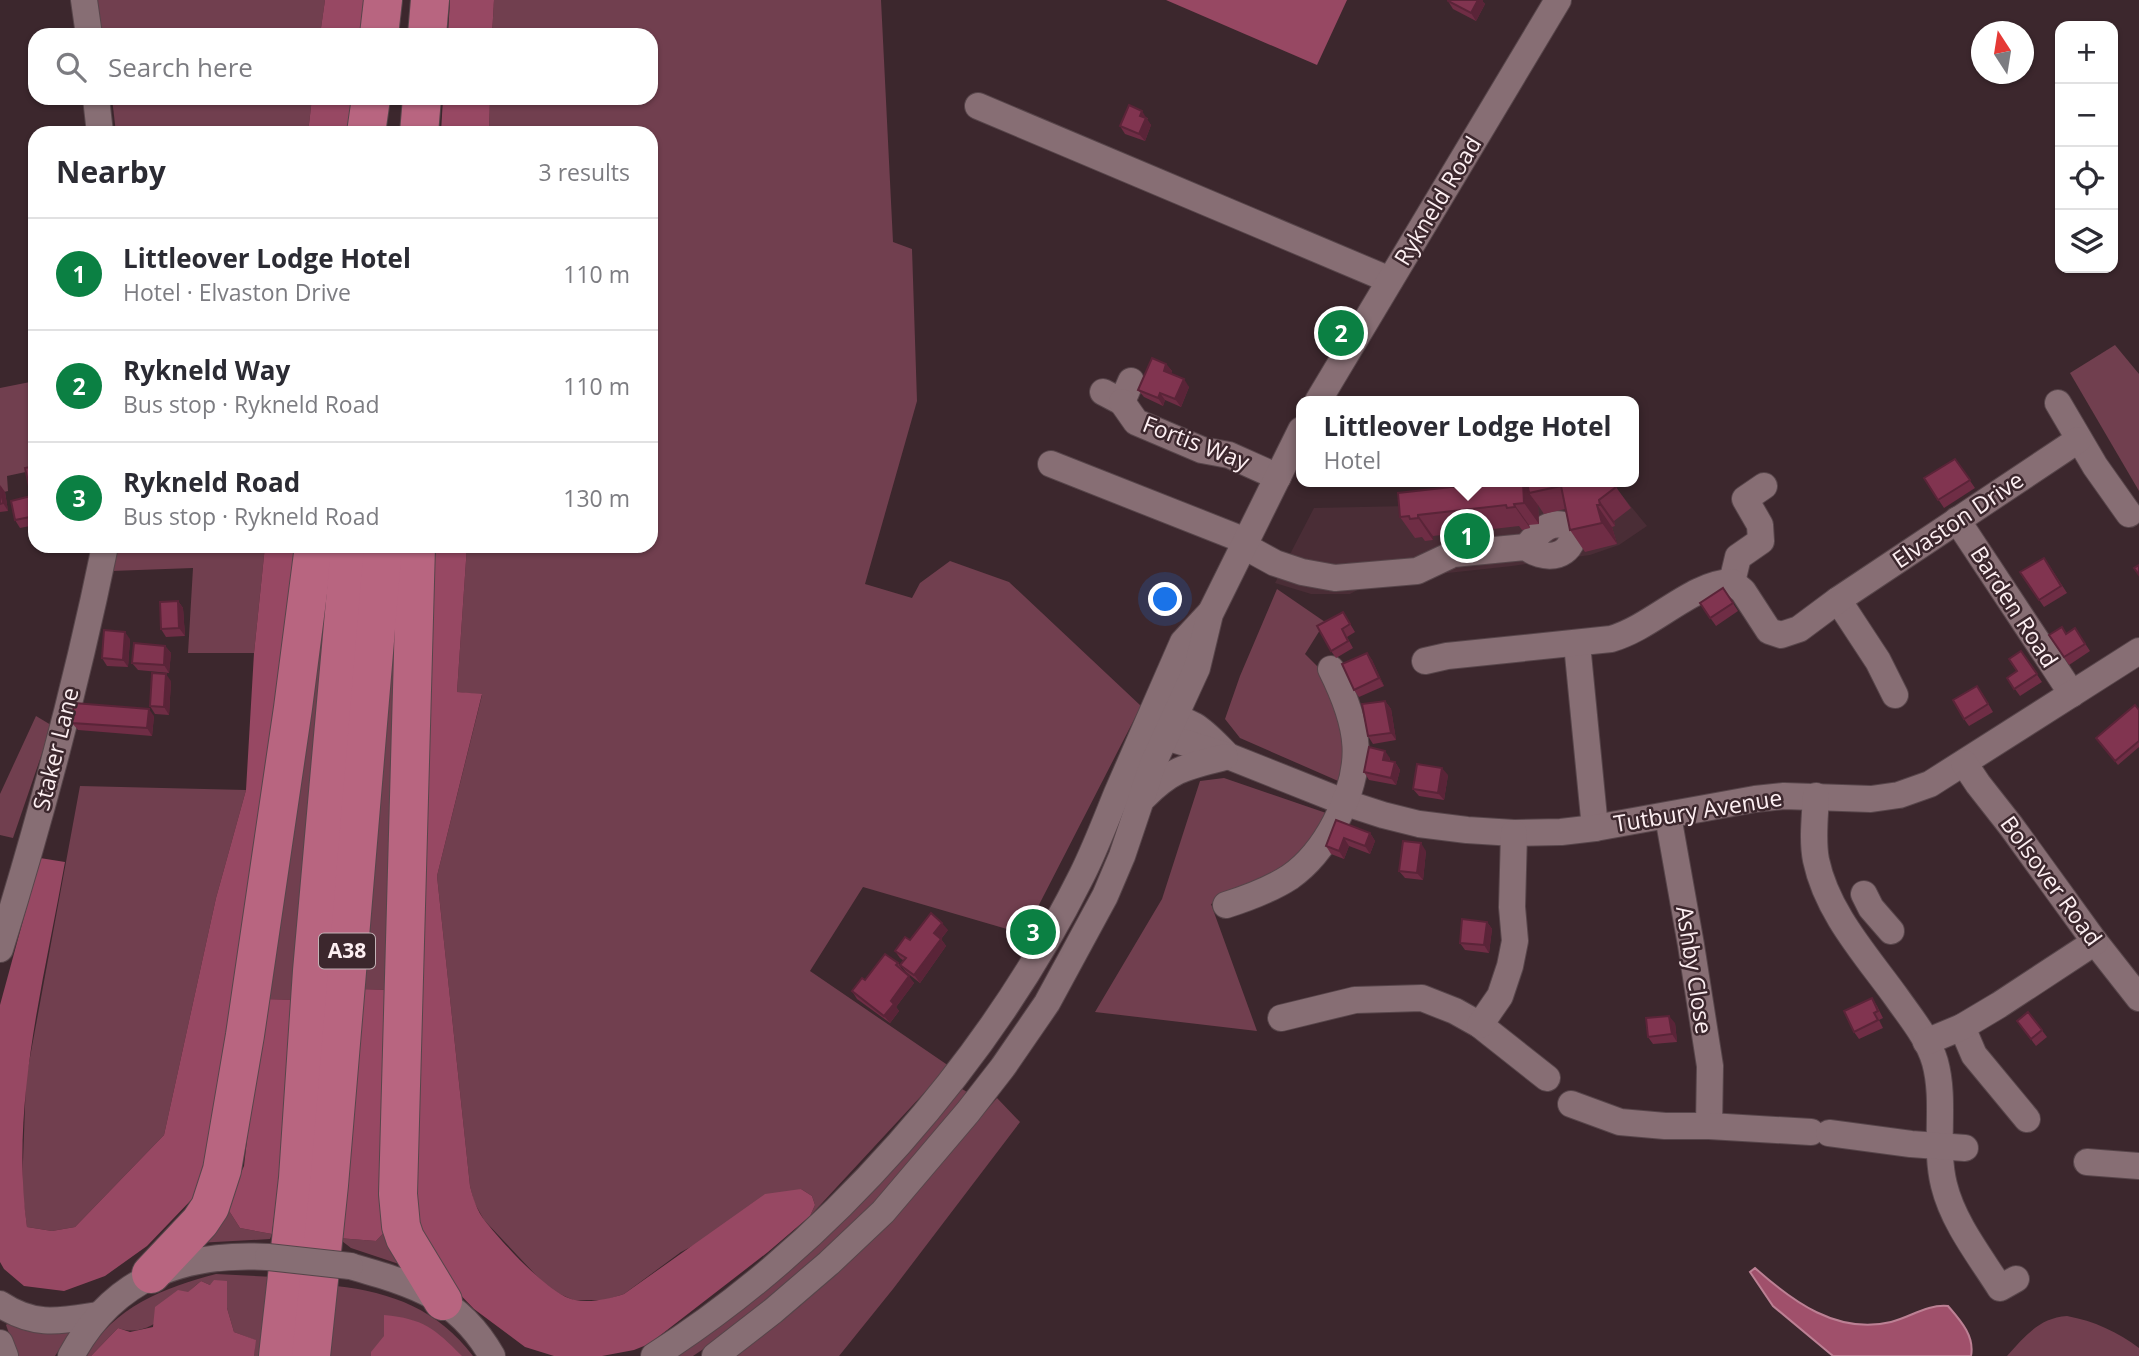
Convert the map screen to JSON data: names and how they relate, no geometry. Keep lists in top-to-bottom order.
{
  "streets": {
    "highway": ["A38"],
    "street": [
      "Rykneld Road",
      "Fortis Way",
      "Elvaston Drive",
      "Barden Road",
      "Staker Lane",
      "Tutbury Avenue",
      "Bolsover Road",
      "Ashby Close"
    ]
  },
  "crossings": [
    ["Elvaston Drive", "Barden Road"],
    ["Barden Road", "Tutbury Avenue"],
    ["Tutbury Avenue", "Bolsover Road"],
    ["Tutbury Avenue", "Ashby Close"]
  ],
  "north": "top",
  "page": {
    "map_buttons": ["+", "−"],
    "search": "Search here",
    "heading": ["Nearby", "3 results"],
    "list": [
      {
        "mark": "1",
        "name": "Littleover Lodge Hotel",
        "note": "Hotel · Elvaston Drive",
        "value": "110 m"
      },
      {
        "mark": "2",
        "name": "Rykneld Way",
        "note": "Bus stop · Rykneld Road",
        "value": "110 m"
      },
      {
        "mark": "3",
        "name": "Rykneld Road",
        "note": "Bus stop · Rykneld Road",
        "value": "130 m"
      }
    ],
    "pins": ["2", "1", "3"],
    "popup": ["Littleover Lodge Hotel", "Hotel"]
  }
}
